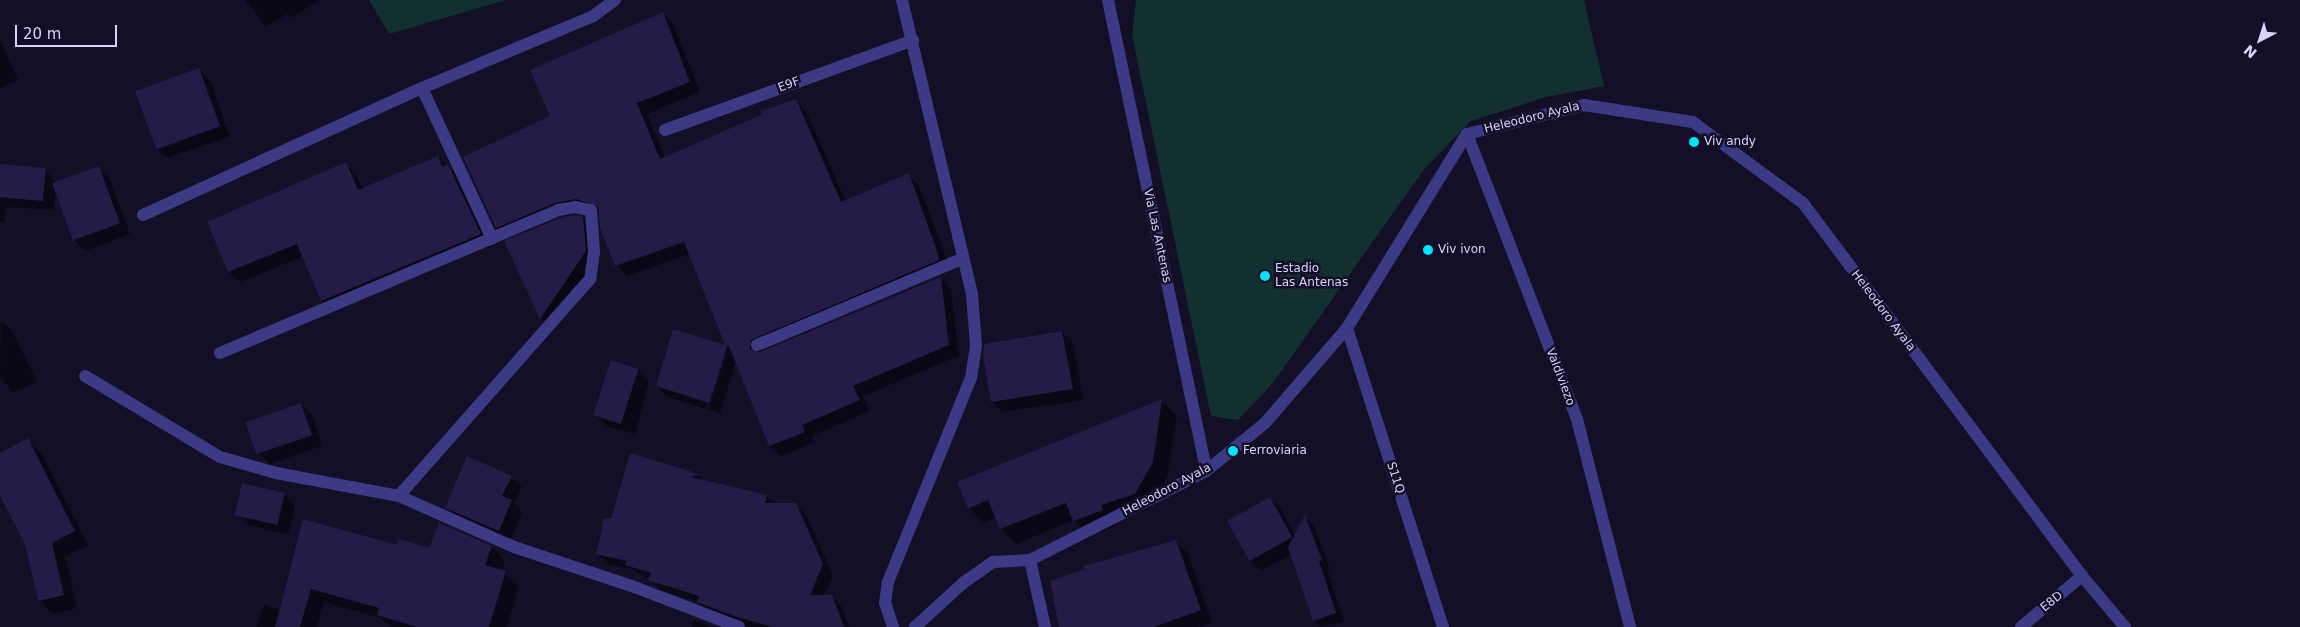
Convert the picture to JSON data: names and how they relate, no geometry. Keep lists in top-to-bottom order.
{
  "streets": {
    "street": [
      "E9F",
      "Heleodoro Ayala",
      "Via Las Antenas",
      "Valdiviezo",
      "S11Q",
      "E8D"
    ]
  },
  "crossings": [
    ["Heleodoro Ayala", "Via Las Antenas"],
    ["Heleodoro Ayala", "Valdiviezo"],
    ["Heleodoro Ayala", "S11Q"],
    ["Heleodoro Ayala", "E8D"]
  ],
  "places": [
    "Viv andy",
    "Viv ivon",
    "Estadio Las Antenas",
    "Ferroviaria"
  ],
  "scale_bar": "20 m",
  "north": "bottom left"
}
